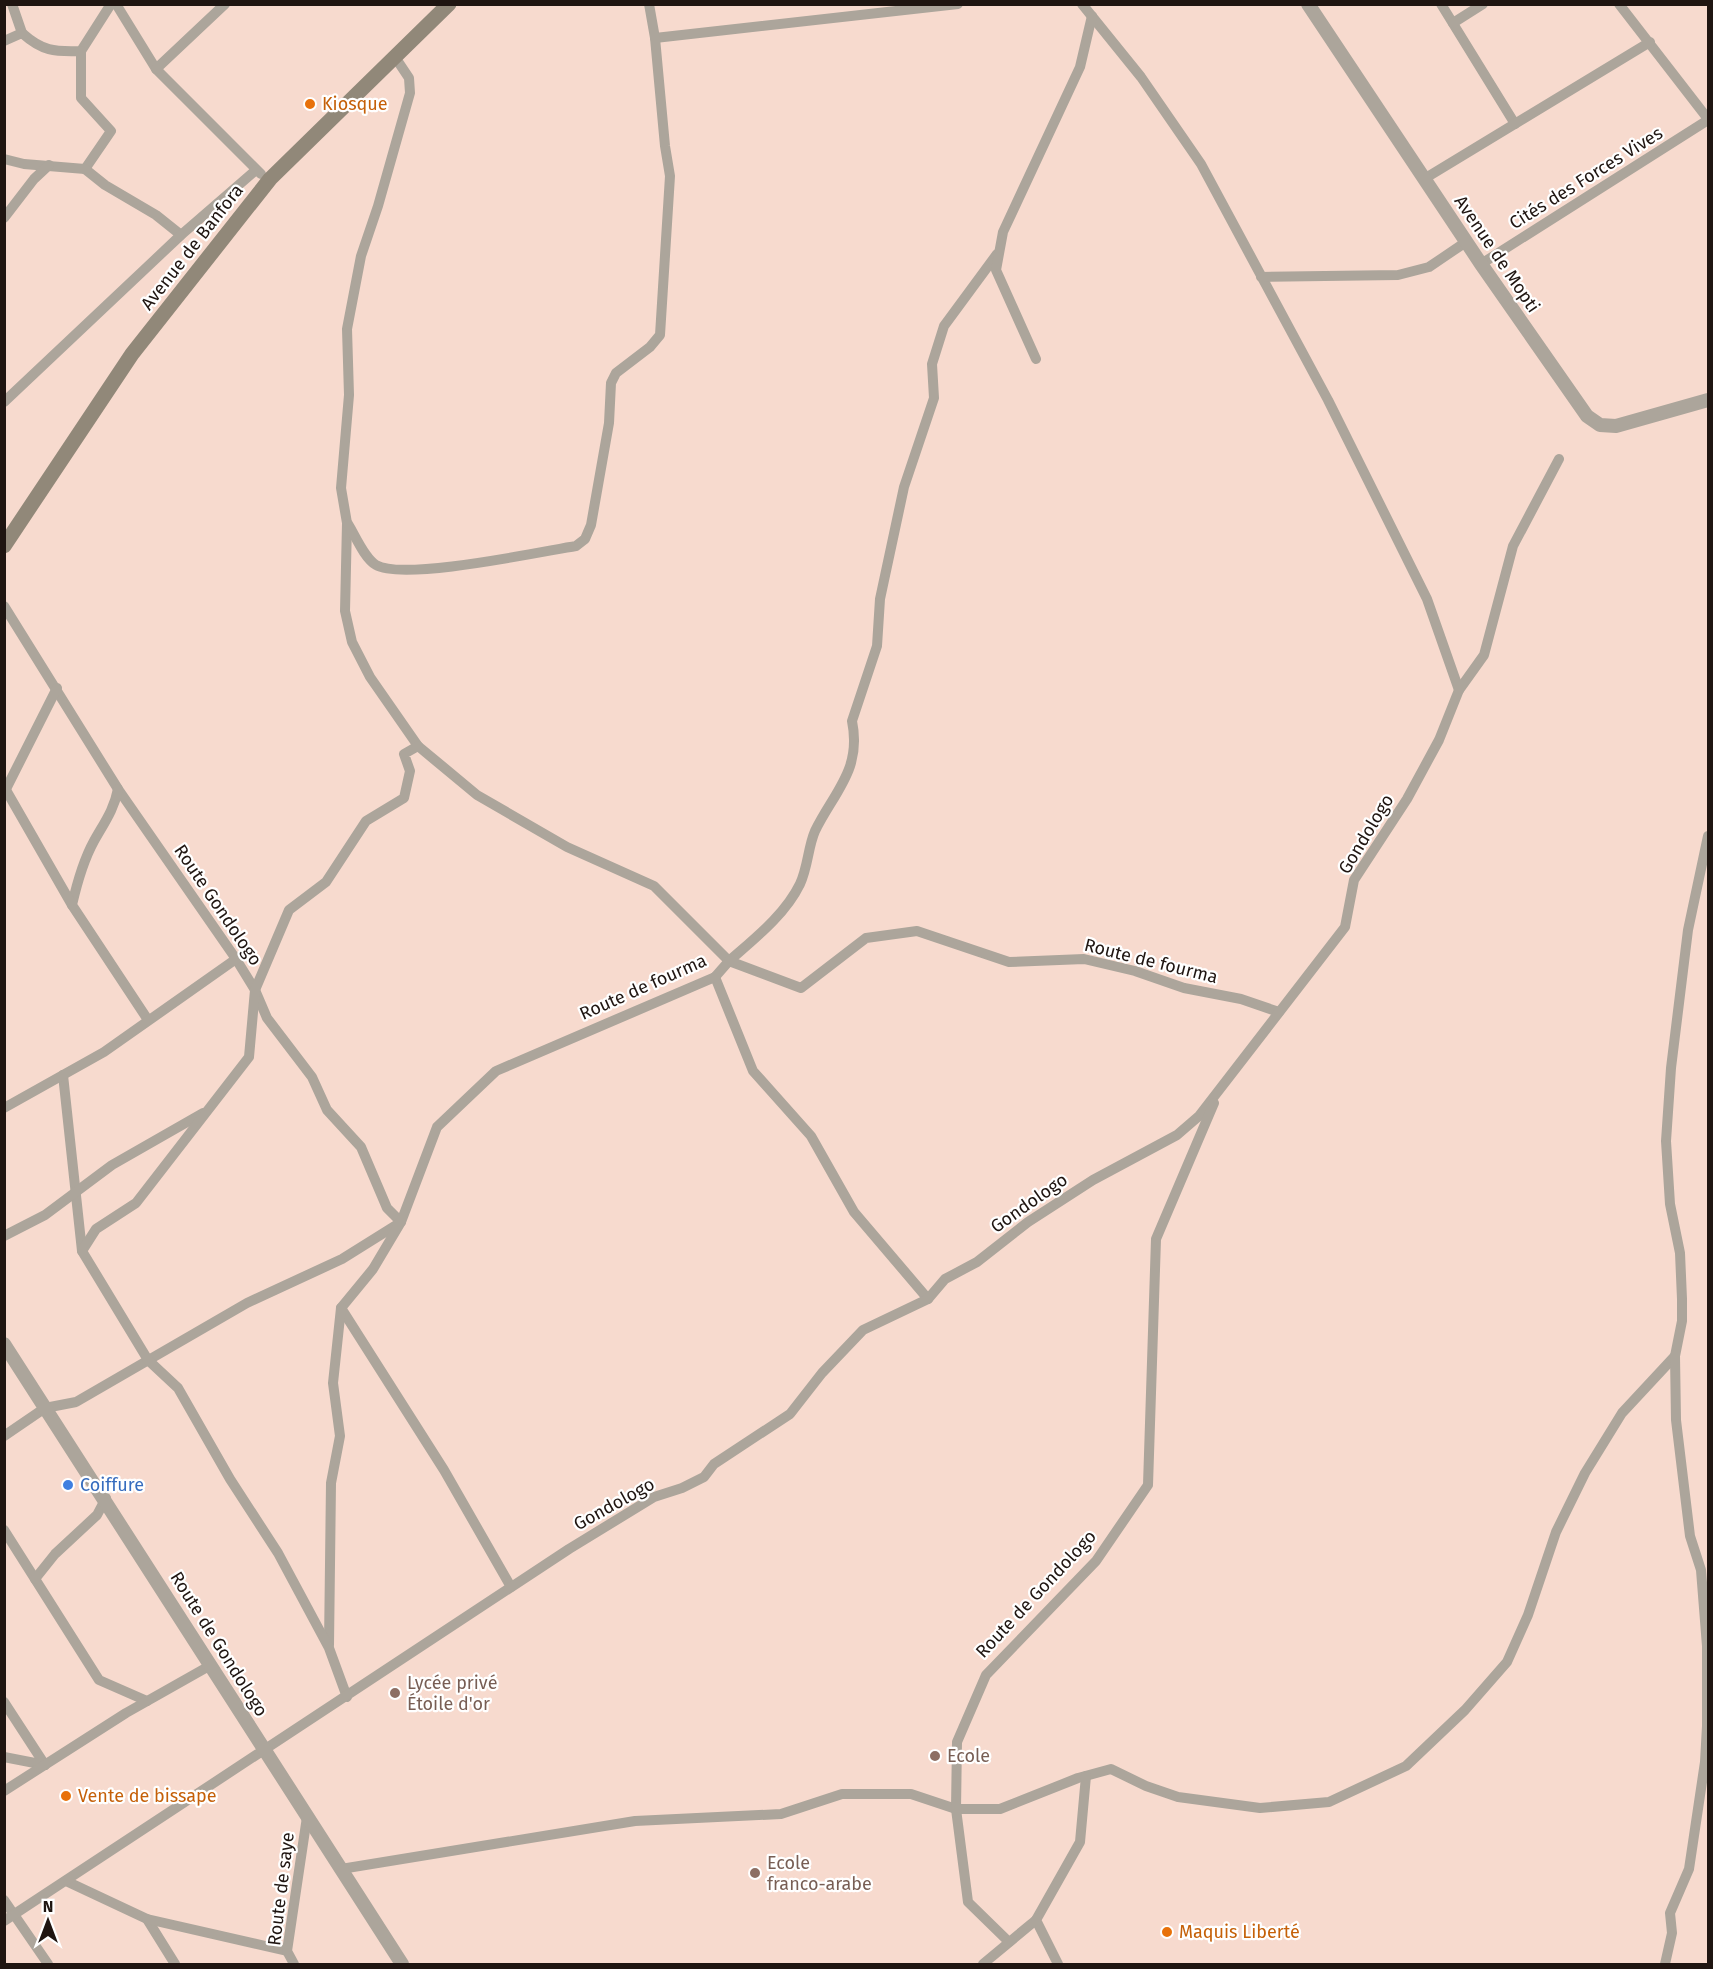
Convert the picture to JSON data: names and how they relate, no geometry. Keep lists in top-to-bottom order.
{
  "streets": {
    "main road": ["Avenue de Banfora"],
    "street": [
      "Cités des Forces Vives",
      "Avenue de Mopti",
      "Gondologo",
      "Route Gondologo",
      "Route de fourma",
      "Route de Gondologo",
      "Route de saye"
    ]
  },
  "crossings": [
    ["Cités des Forces Vives", "Avenue de Mopti"],
    ["Gondologo", "Route de fourma"],
    ["Gondologo", "Route de Gondologo"],
    ["Route Gondologo", "Route de fourma"],
    ["Route de Gondologo", "Route de saye"]
  ],
  "places": [
    "Kiosque",
    "Coiffure",
    "Lycée privé Étoile d'or",
    "Ecole",
    "Vente de bissape",
    "Ecole franco-arabe",
    "Maquis Liberté"
  ],
  "north": "top"
}
